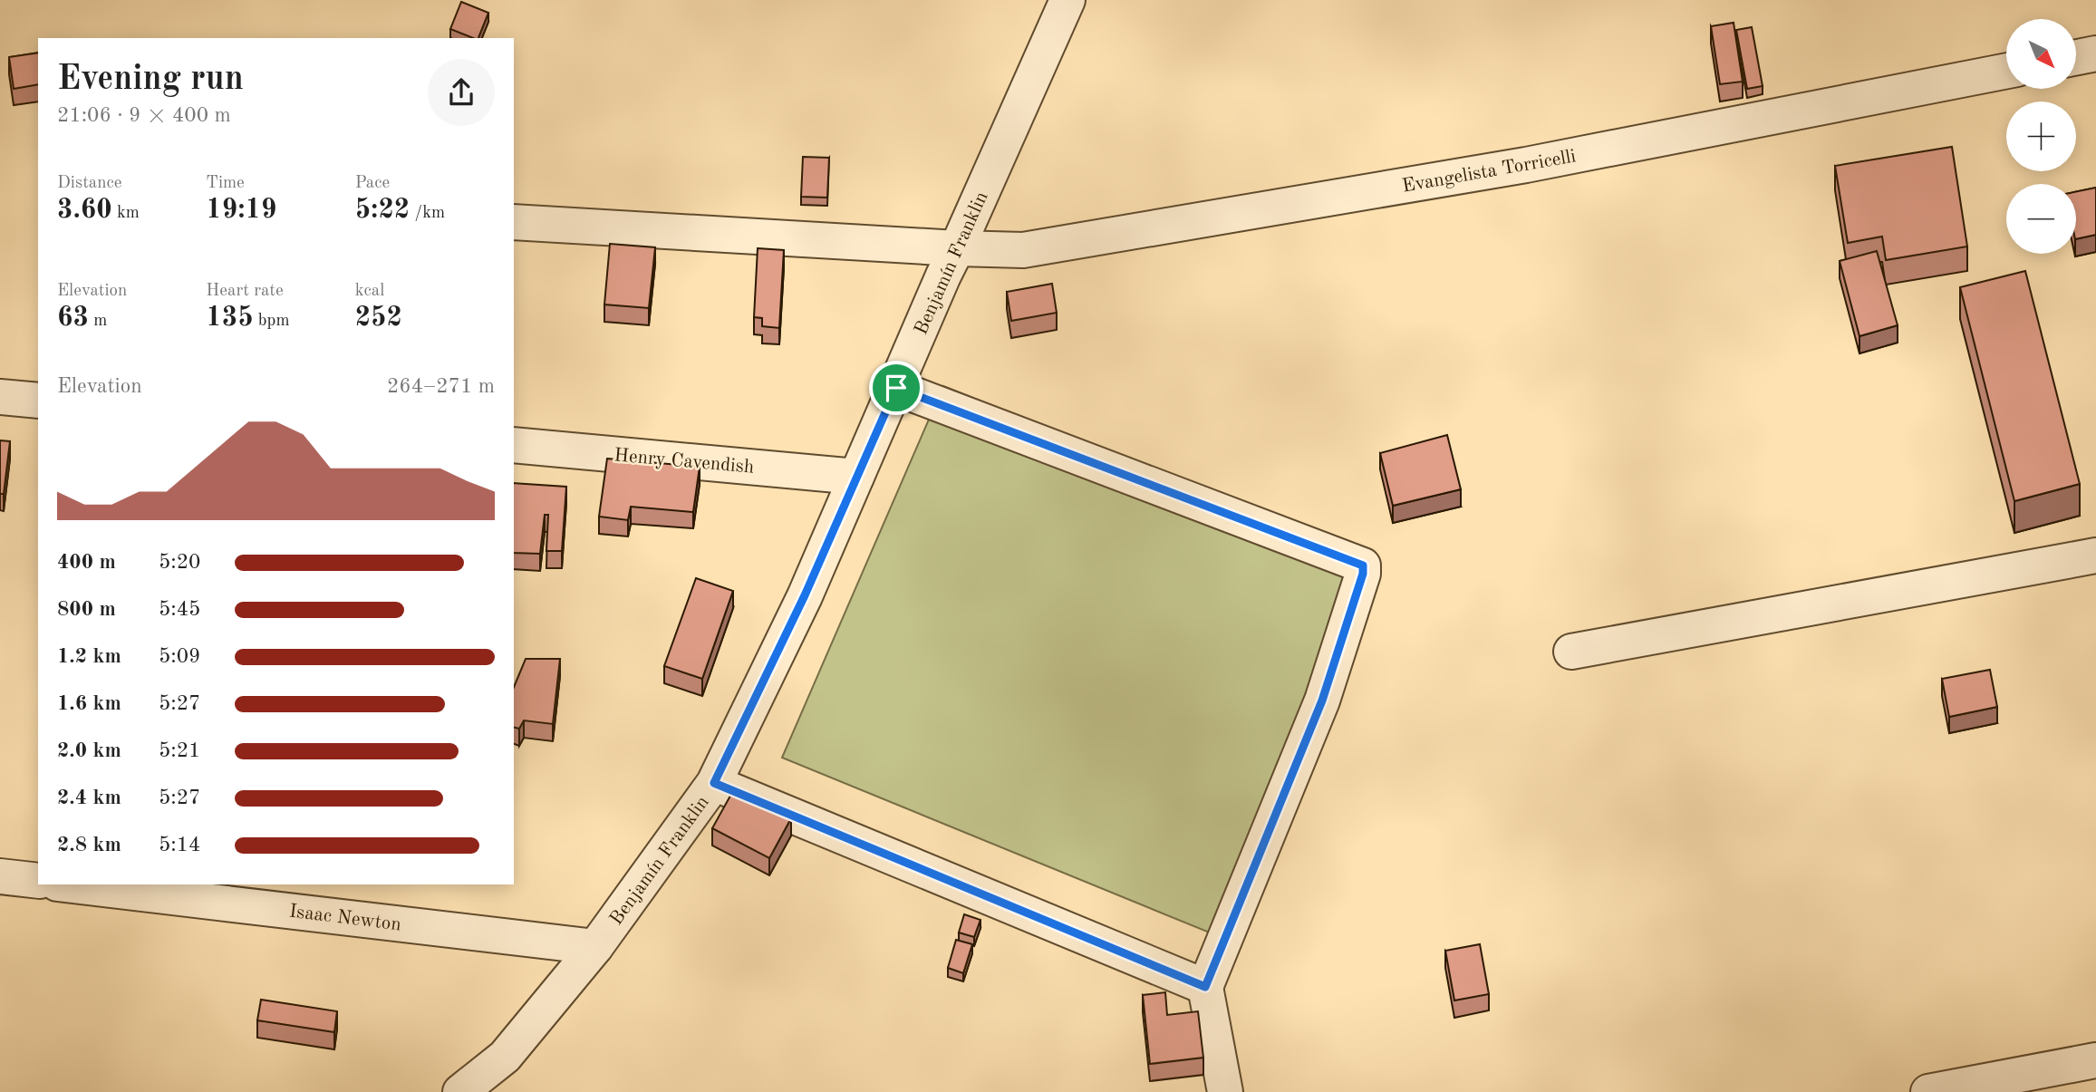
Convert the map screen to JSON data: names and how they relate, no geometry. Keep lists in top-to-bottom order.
{
  "streets": {
    "street": [
      "Evangelista Torricelli",
      "Benjamín Franklin",
      "Henry Cavendish",
      "Isaac Newton"
    ]
  },
  "crossings": [
    ["Evangelista Torricelli", "Benjamín Franklin"],
    ["Benjamín Franklin", "Henry Cavendish"],
    ["Benjamín Franklin", "Isaac Newton"]
  ],
  "north": "bottom right",
  "page": {
    "map_buttons": ["+", "−"],
    "heading": ["Evening run", "21:06 · 9 × 400 m"],
    "stats": [
      ["Distance", "3.60 km"],
      ["Time", "19:19"],
      ["Pace", "5:22 /km"],
      ["Elevation", "63 m"],
      ["Heart rate", "135 bpm"],
      ["kcal", "252"]
    ],
    "chart": ["Elevation", "264–271 m"],
    "list": [
      {
        "name": "400 m",
        "note": "5:20"
      },
      {
        "name": "800 m",
        "note": "5:45"
      },
      {
        "name": "1.2 km",
        "note": "5:09"
      },
      {
        "name": "1.6 km",
        "note": "5:27"
      },
      {
        "name": "2.0 km",
        "note": "5:21"
      },
      {
        "name": "2.4 km",
        "note": "5:27"
      },
      {
        "name": "2.8 km",
        "note": "5:14"
      }
    ]
  }
}
